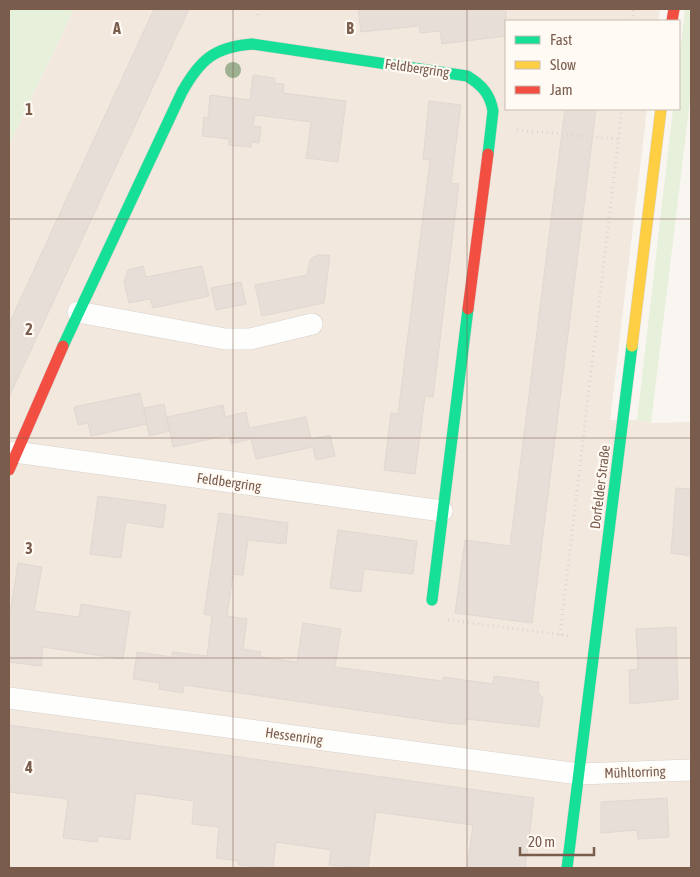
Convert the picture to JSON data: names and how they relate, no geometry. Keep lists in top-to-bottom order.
{
  "streets": {
    "street": [
      "Feldbergring",
      "Dorfelder Straße",
      "Hessenring",
      "Mühltorring"
    ]
  },
  "crossings": [
    ["Dorfelder Straße", "Hessenring"],
    ["Dorfelder Straße", "Mühltorring"],
    ["Hessenring", "Mühltorring"]
  ],
  "legend": ["Fast", "Slow", "Jam"],
  "scale_bar": "20 m",
  "grid": {
    "columns": ["A", "B"],
    "rows": [
      "1",
      "2",
      "3",
      "4"
    ]
  }
}
